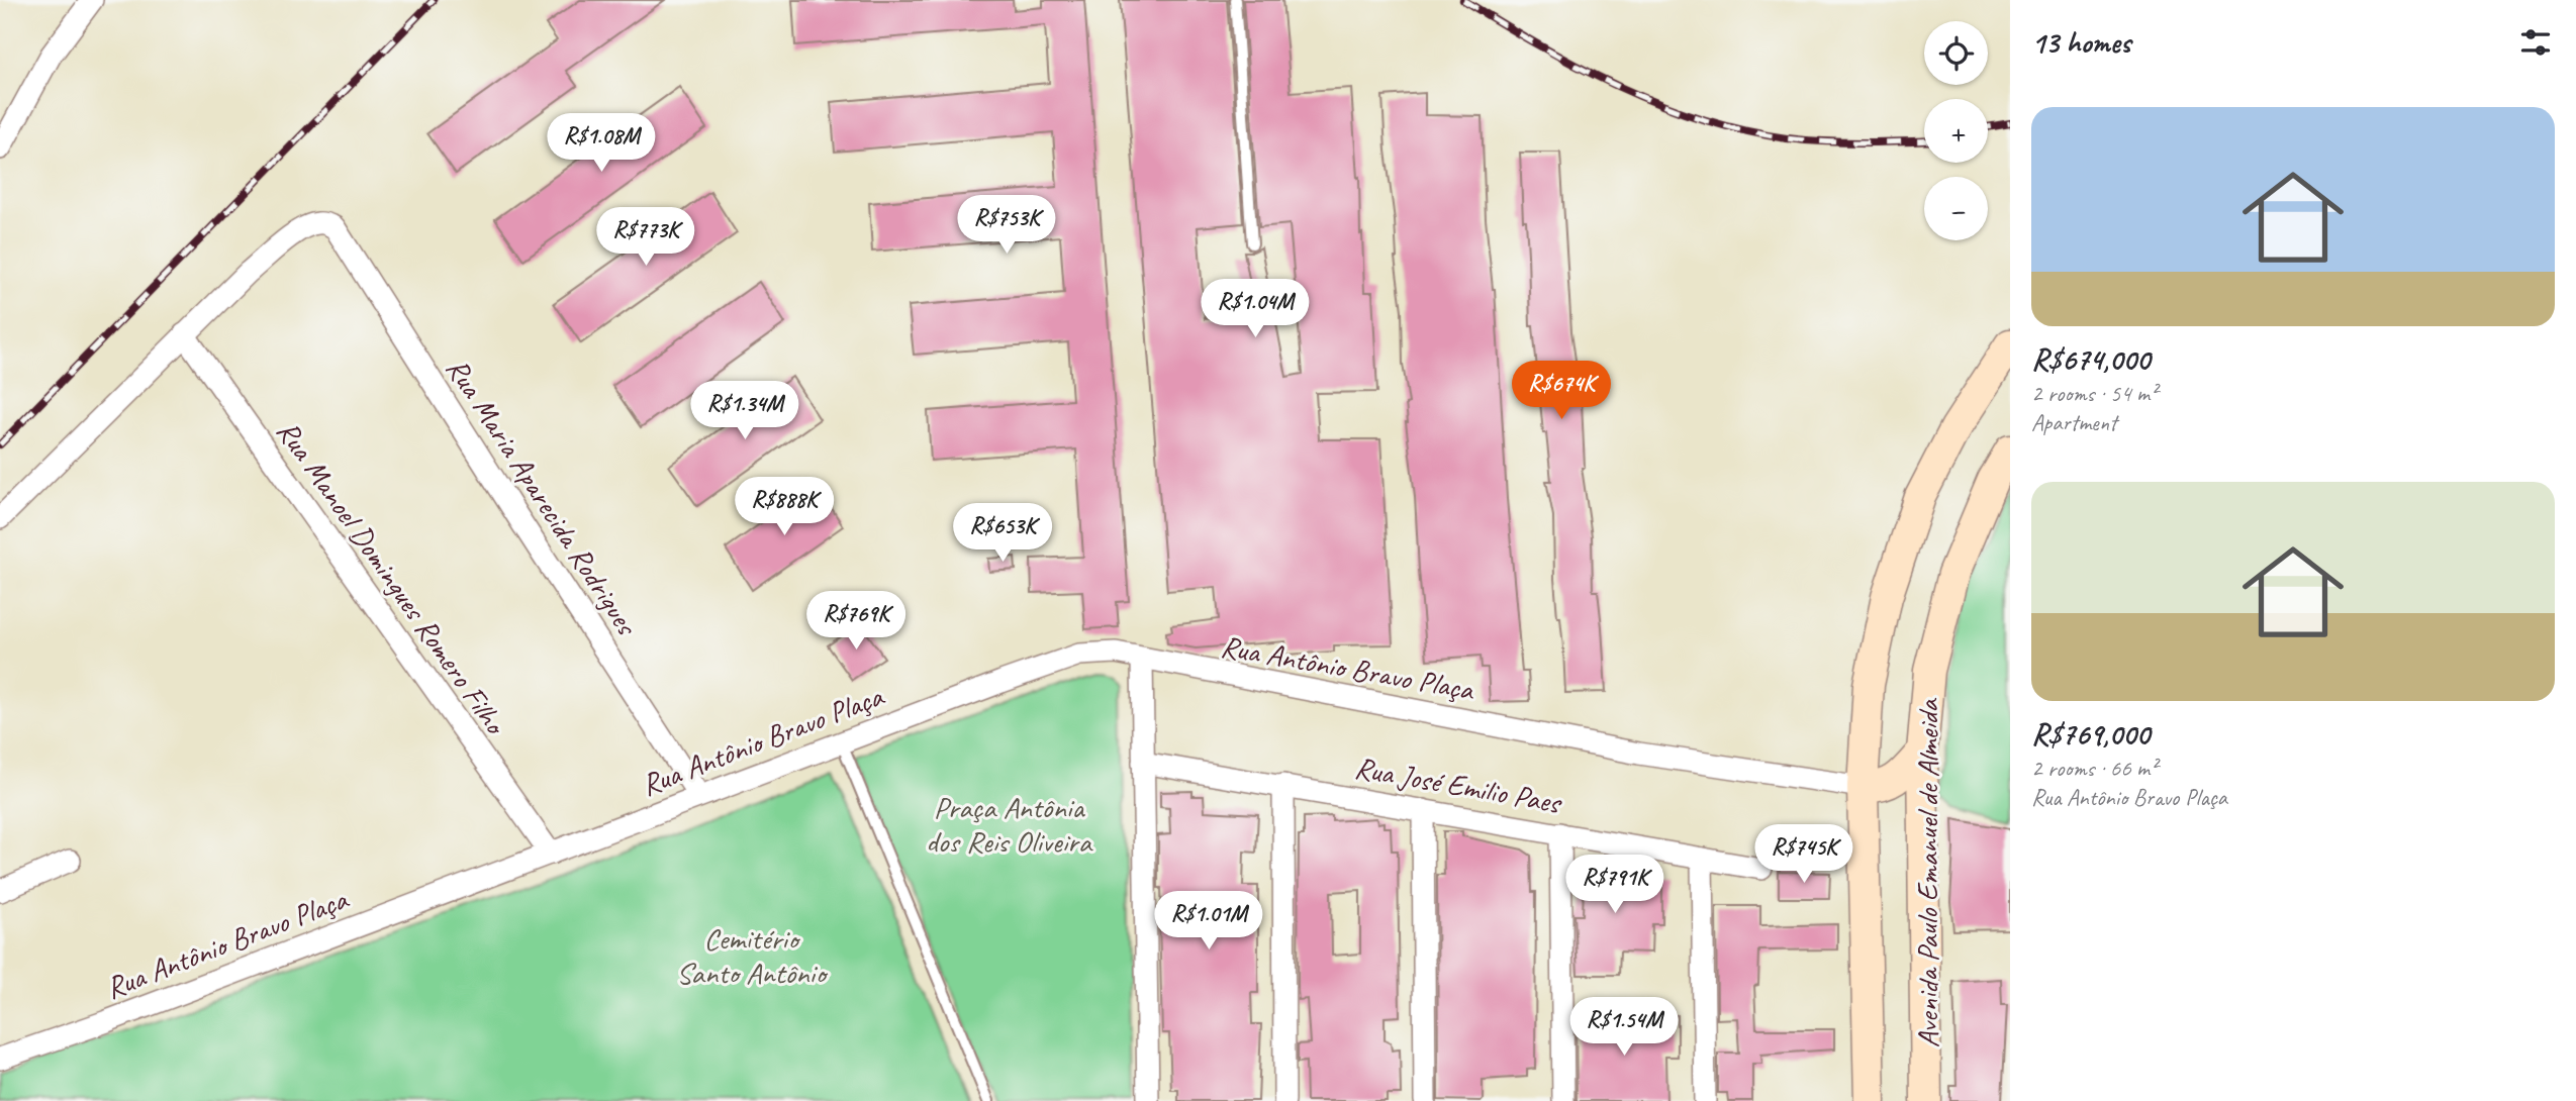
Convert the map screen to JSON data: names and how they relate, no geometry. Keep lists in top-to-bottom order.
{
  "streets": {
    "main road": ["Avenida Paulo Emanuel de Almeida"],
    "street": [
      "Rua Maria Aparecida Rodrigues",
      "Rua Manoel Domingues Romero Filho",
      "Rua Antônio Bravo Plaça",
      "Rua José Emilio Paes"
    ]
  },
  "crossings": [
    ["Rua Maria Aparecida Rodrigues", "Rua Manoel Domingues Romero Filho"],
    ["Rua Maria Aparecida Rodrigues", "Rua Antônio Bravo Plaça"],
    ["Rua Manoel Domingues Romero Filho", "Rua Antônio Bravo Plaça"],
    ["Rua Antônio Bravo Plaça", "Avenida Paulo Emanuel de Almeida"]
  ],
  "parks": ["Praça Antônia dos Reis Oliveira", "Cemitério Santo Antônio"],
  "page": {
    "heading": "13 homes",
    "map_buttons": ["+", "−"],
    "list": [
      {
        "name": "R$674,000",
        "note": "2 rooms · 54 m² · Apartment"
      },
      {
        "name": "R$769,000",
        "note": "2 rooms · 66 m² · Rua Antônio Bravo Plaça"
      }
    ],
    "price": [
      "R$1.08M",
      "R$753K",
      "R$773K",
      "R$1.04M",
      "R$674K",
      "R$1.34M",
      "R$888K",
      "R$653K",
      "R$769K",
      "R$745K",
      "R$791K",
      "R$1.01M",
      "R$1.54M"
    ]
  }
}
